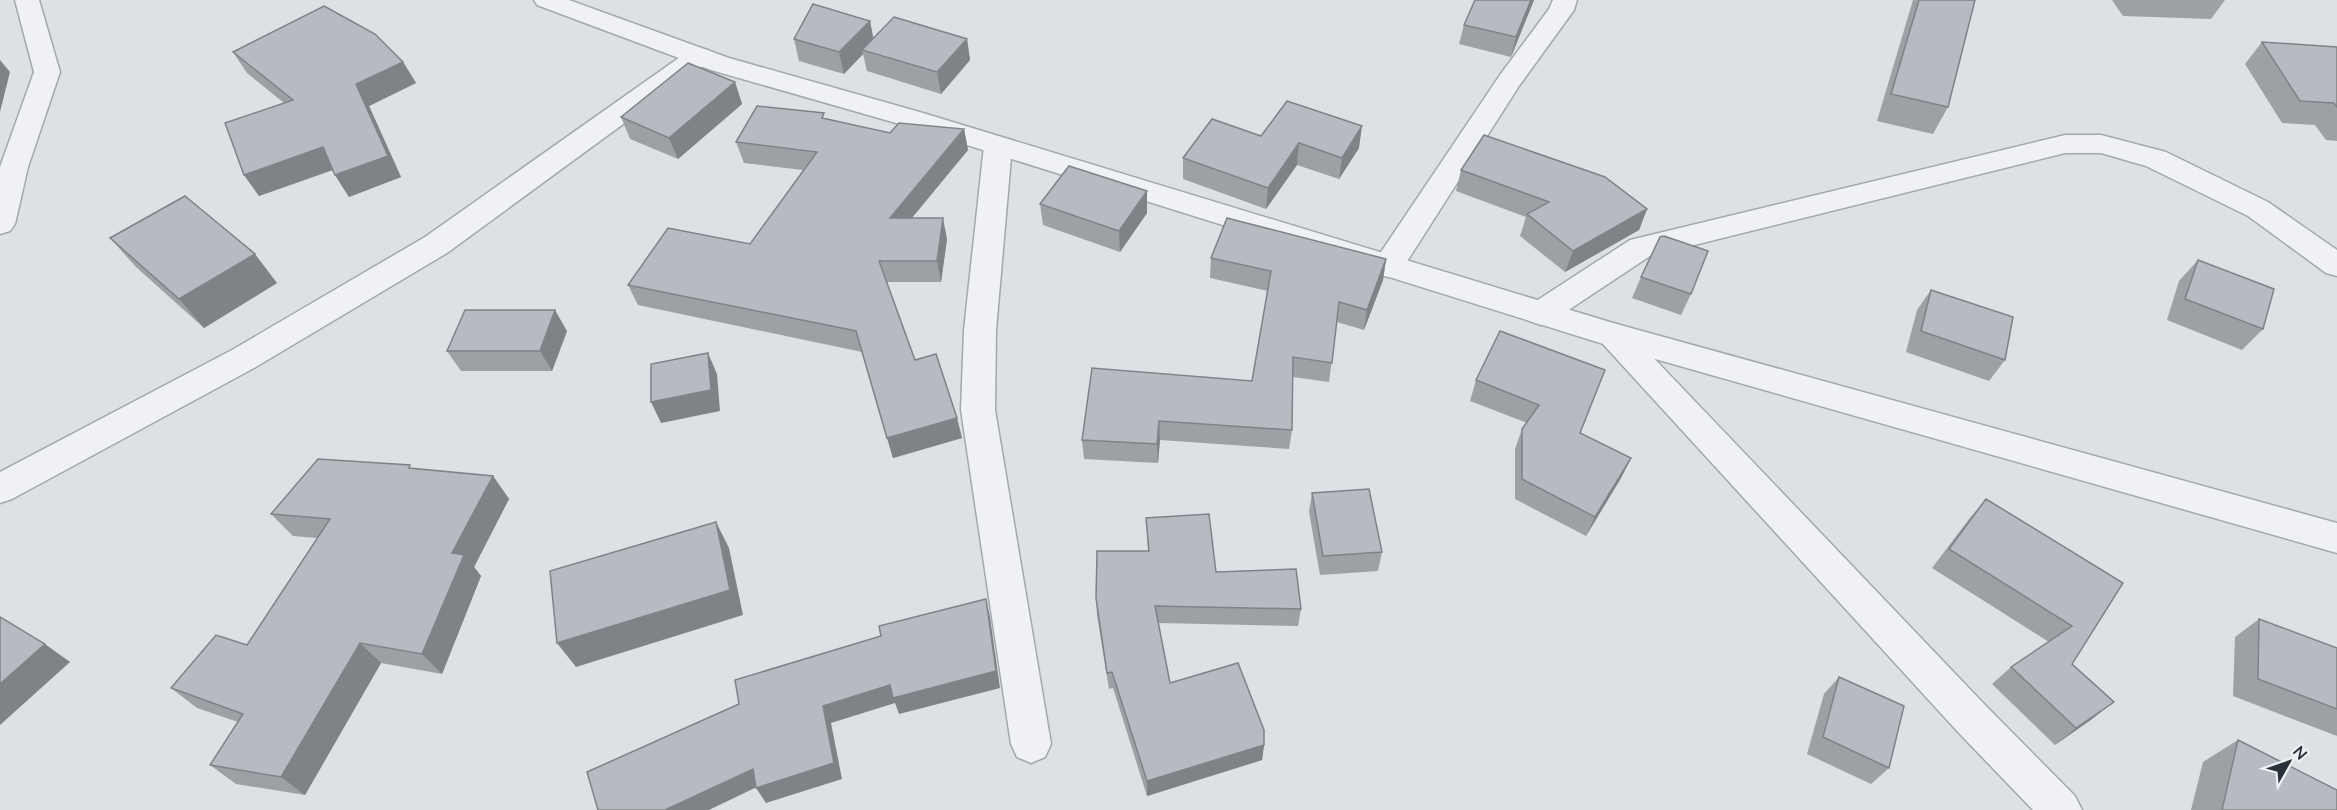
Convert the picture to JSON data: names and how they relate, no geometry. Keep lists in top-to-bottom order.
{
  "north": "top right"
}
